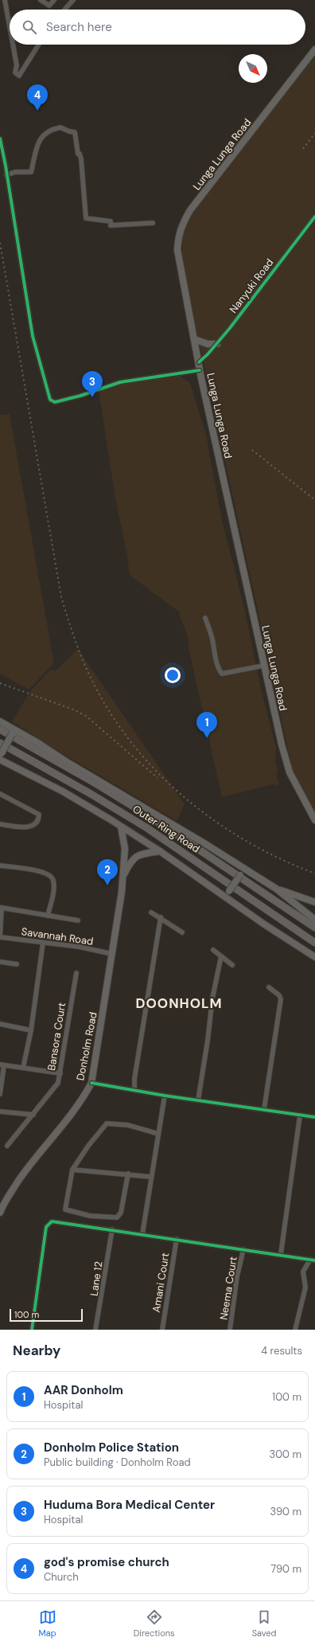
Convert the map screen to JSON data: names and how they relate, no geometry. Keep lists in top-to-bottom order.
{
  "streets": {
    "main road": ["Lunga Lunga Road", "Outer Ring Road", "Donholm Road"],
    "street": [
      "Nanyuki Road",
      "Savannah Road",
      "Bansora Court",
      "Lane 12",
      "Amani Court",
      "Neema Court"
    ]
  },
  "crossings": [
    ["Lunga Lunga Road", "Nanyuki Road"],
    ["Savannah Road", "Donholm Road"]
  ],
  "districts": ["DOONHOLM"],
  "scale_bar": "100 m",
  "north": "bottom right",
  "page": {
    "search": "Search here",
    "pins": [
      "4",
      "3",
      "1",
      "2"
    ],
    "scale": "100 m",
    "heading": ["Nearby", "4 results"],
    "list": [
      {
        "mark": "1",
        "name": "AAR Donholm",
        "note": "Hospital",
        "value": "100 m"
      },
      {
        "mark": "2",
        "name": "Donholm Police Station",
        "note": "Public building · Donholm Road",
        "value": "300 m"
      },
      {
        "mark": "3",
        "name": "Huduma Bora Medical Center",
        "note": "Hospital",
        "value": "390 m"
      },
      {
        "mark": "4",
        "name": "god's promise church",
        "note": "Church",
        "value": "790 m"
      }
    ],
    "nav": ["Map", "Directions", "Saved"]
  }
}
